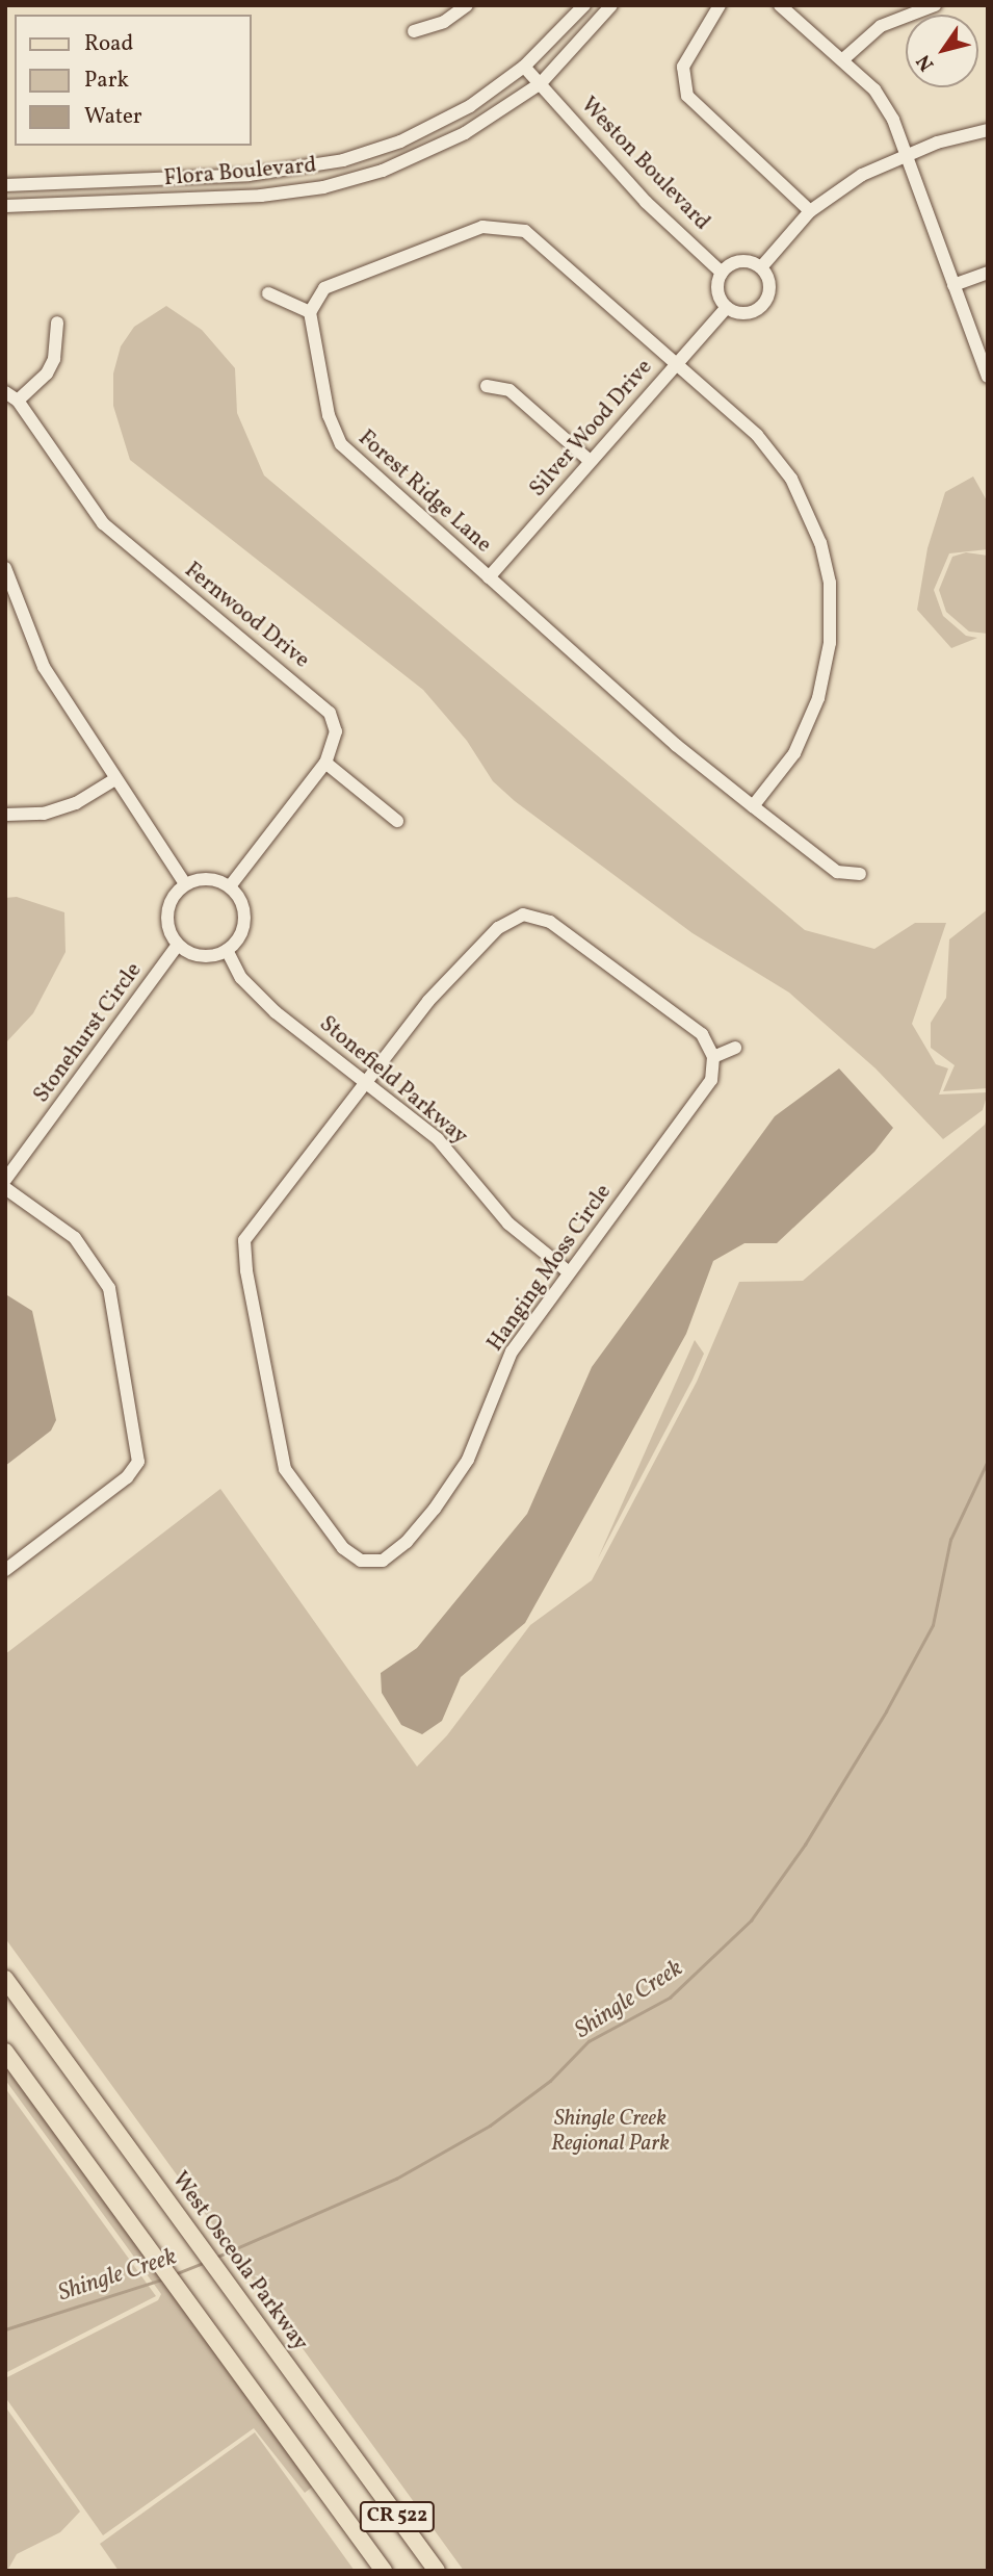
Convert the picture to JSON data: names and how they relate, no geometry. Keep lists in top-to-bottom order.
{
  "streets": {
    "main road": ["West Osceola Parkway", "CR 522"],
    "street": [
      "Weston Boulevard",
      "Flora Boulevard",
      "Silver Wood Drive",
      "Forest Ridge Lane",
      "Fernwood Drive",
      "Stonehurst Circle",
      "Stonefield Parkway",
      "Hanging Moss Circle"
    ]
  },
  "crossings": [
    ["Weston Boulevard", "Flora Boulevard"],
    ["Weston Boulevard", "Silver Wood Drive"],
    ["Silver Wood Drive", "Forest Ridge Lane"],
    ["Fernwood Drive", "Stonehurst Circle"],
    ["Fernwood Drive", "Stonefield Parkway"],
    ["Stonehurst Circle", "Stonefield Parkway"],
    ["Stonefield Parkway", "Hanging Moss Circle"]
  ],
  "water": ["Shingle Creek"],
  "parks": ["Shingle Creek Regional Park"],
  "legend": ["Road", "Park", "Water"],
  "north": "bottom left"
}
